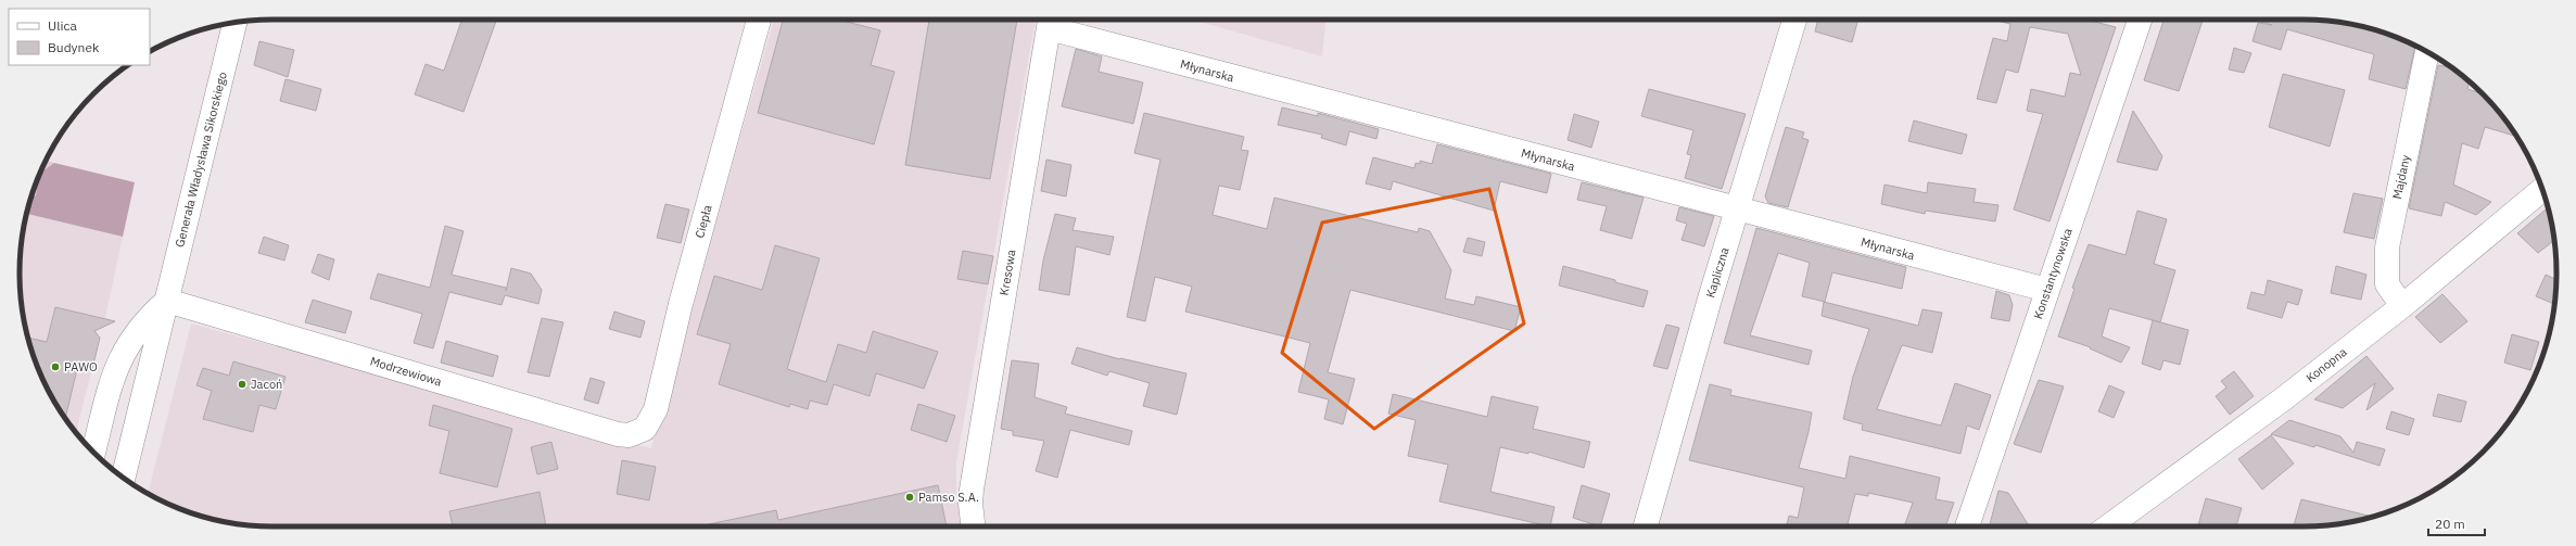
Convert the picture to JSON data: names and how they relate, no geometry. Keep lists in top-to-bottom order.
{
  "streets": {
    "street": [
      "Młynarska",
      "Generała Władysława Sikorskiego",
      "Majdany",
      "Ciepła",
      "Kresowa",
      "Kapliczna",
      "Konstantynowska",
      "Konopna",
      "Modrzewiowa"
    ]
  },
  "crossings": [
    ["Młynarska", "Kresowa"],
    ["Młynarska", "Kapliczna"],
    ["Młynarska", "Konstantynowska"],
    ["Generała Władysława Sikorskiego", "Modrzewiowa"],
    ["Majdany", "Konopna"],
    ["Ciepła", "Modrzewiowa"]
  ],
  "places": ["PAWO", "Jacoń", "Pamso S.A."],
  "legend": ["Ulica", "Budynek"],
  "scale_bar": "20 m"
}
